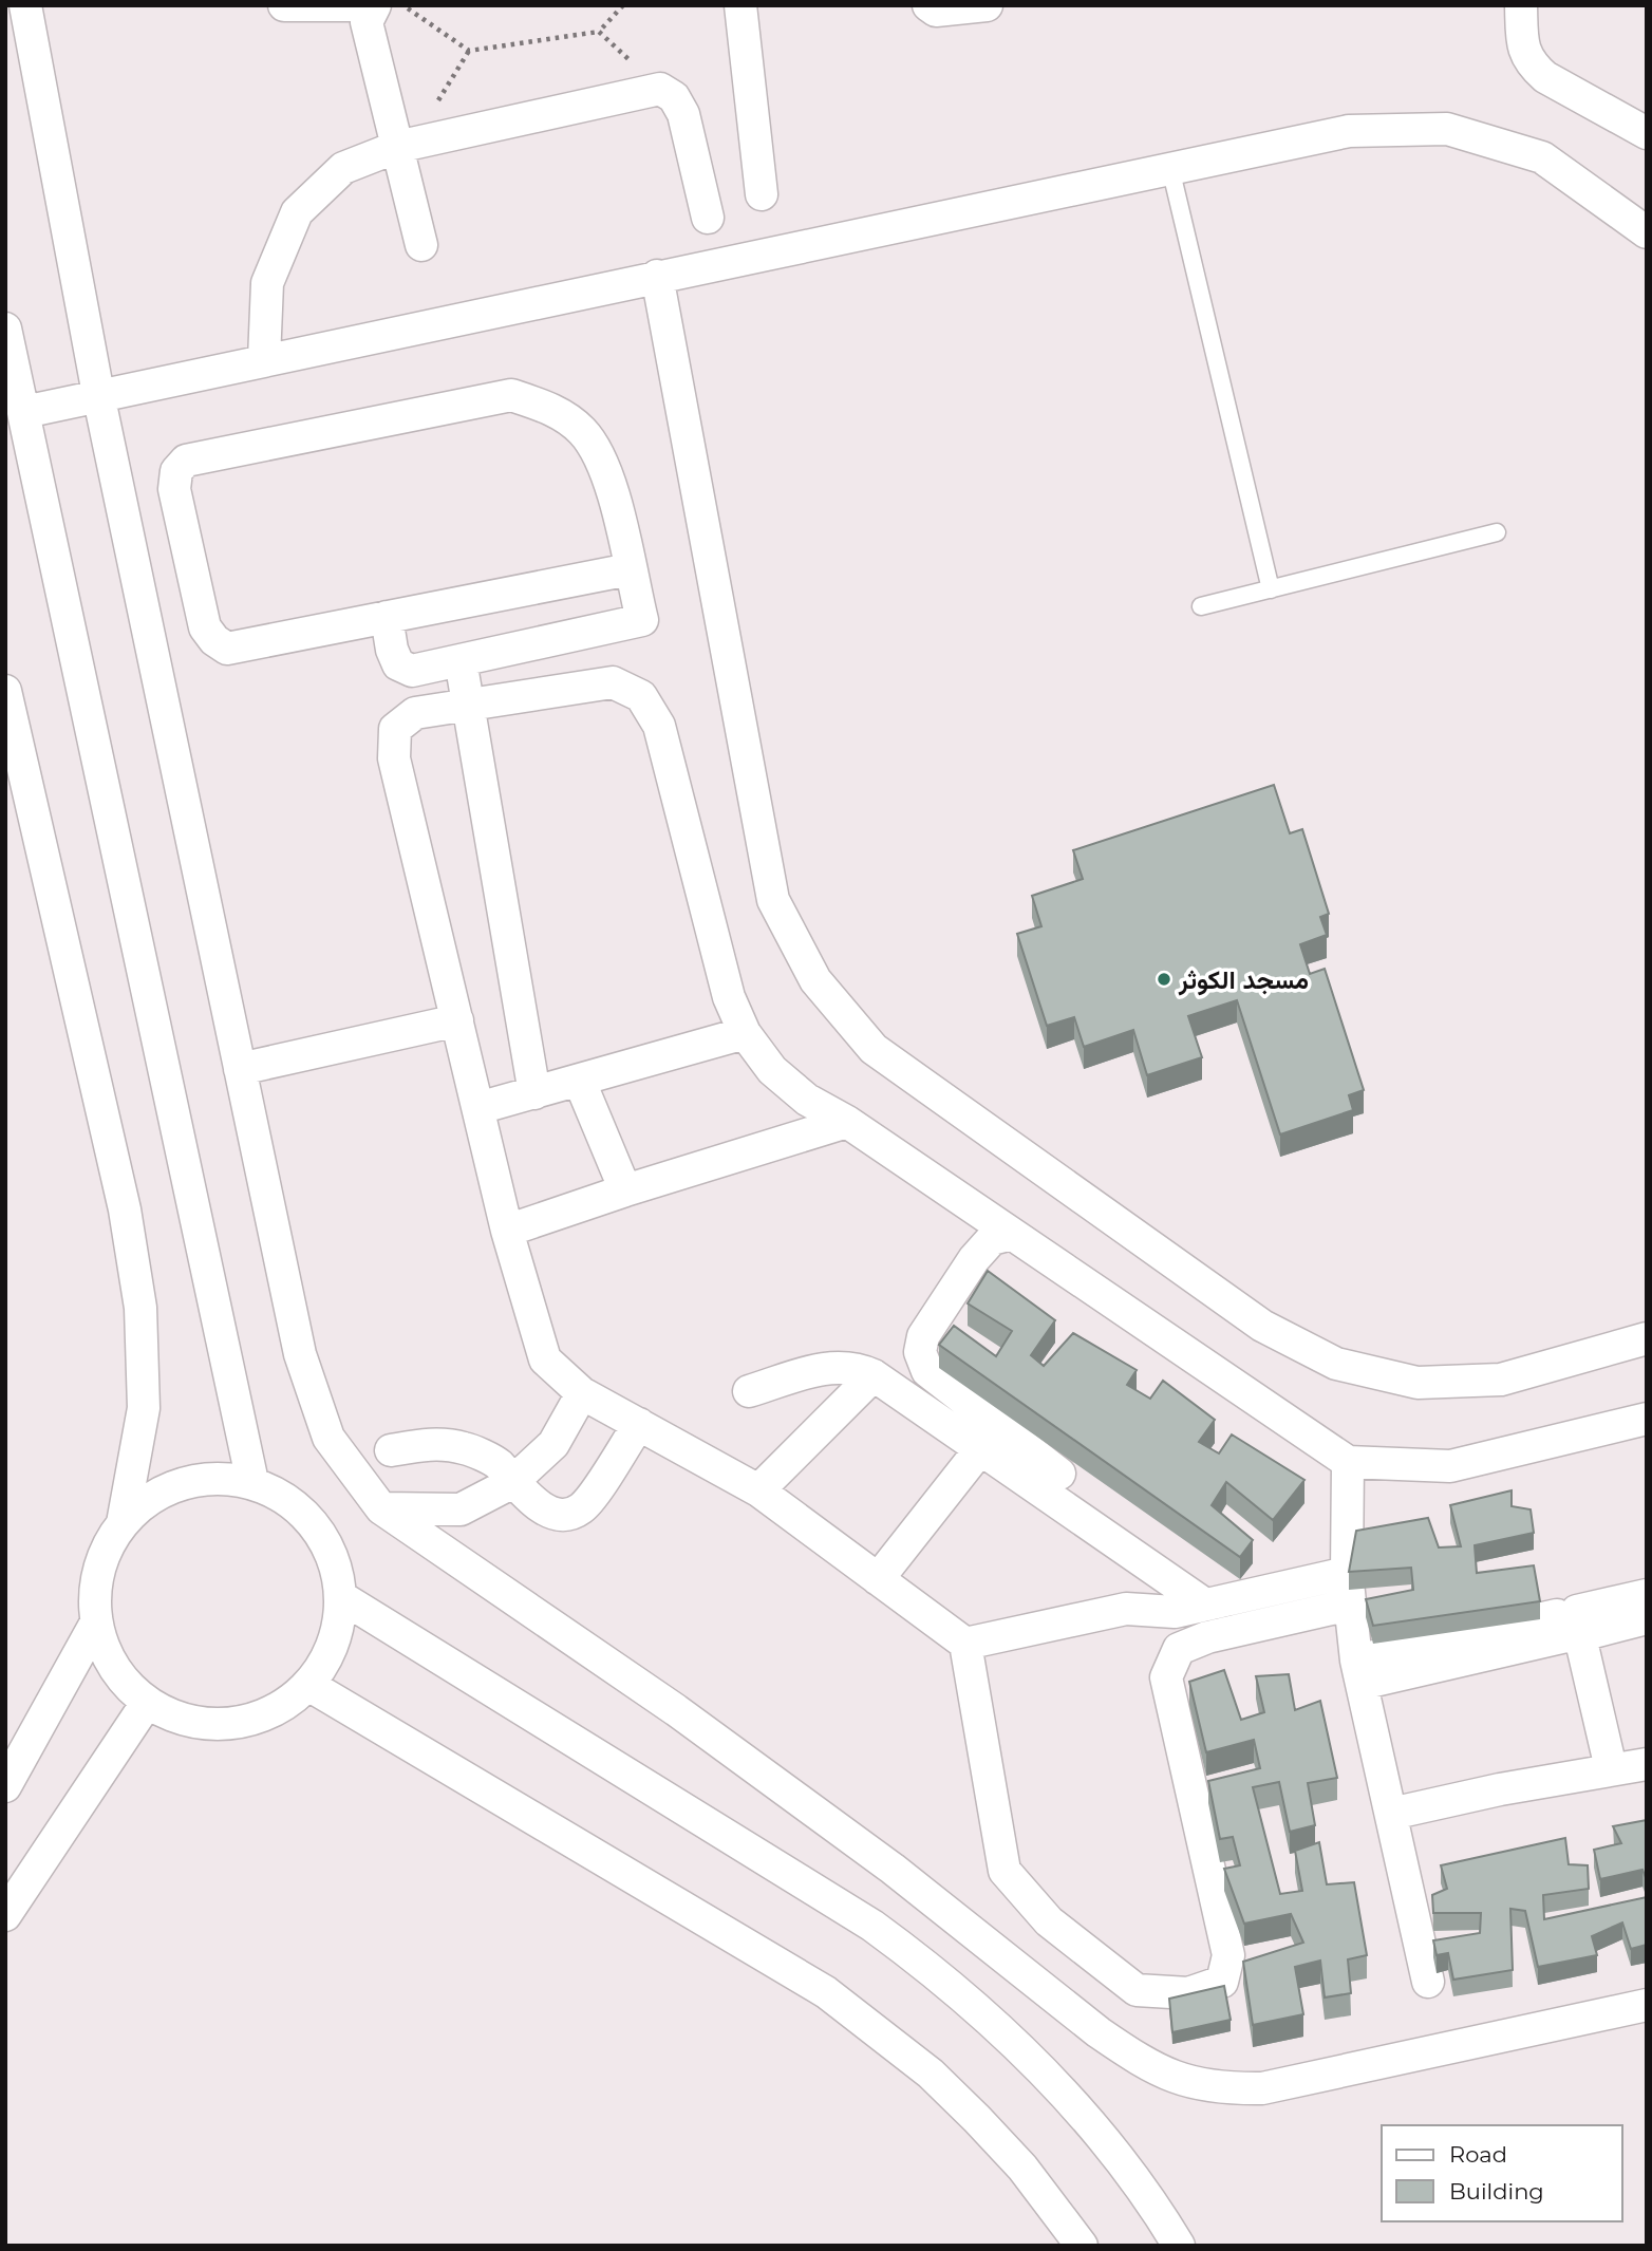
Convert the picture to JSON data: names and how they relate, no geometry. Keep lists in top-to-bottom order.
{
  "places": ["مسجد الكوثر"],
  "legend": ["Road", "Building"]
}
